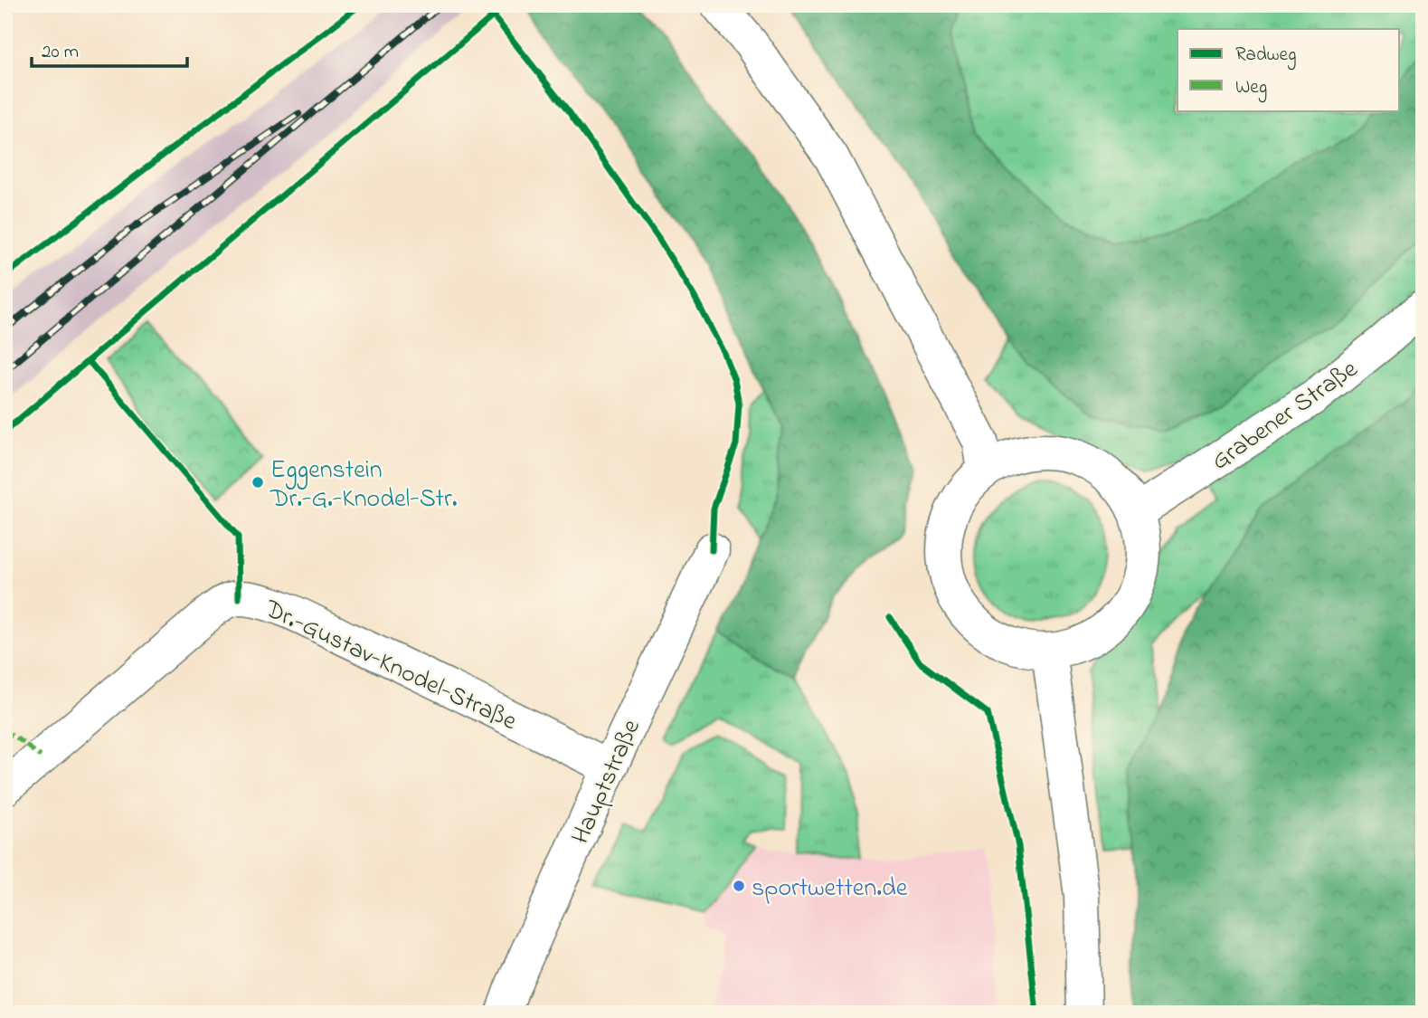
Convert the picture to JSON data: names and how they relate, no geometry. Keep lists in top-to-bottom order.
{
  "streets": {
    "street": ["Grabener Straße", "Dr.-Gustav-Knodel-Straße", "Hauptstraße"]
  },
  "crossings": [
    ["Dr.-Gustav-Knodel-Straße", "Hauptstraße"]
  ],
  "places": ["Eggenstein Dr.-G.-Knodel-Str.", "sportwetten.de"],
  "legend": ["Radweg", "Weg"],
  "scale_bar": "20 m"
}
